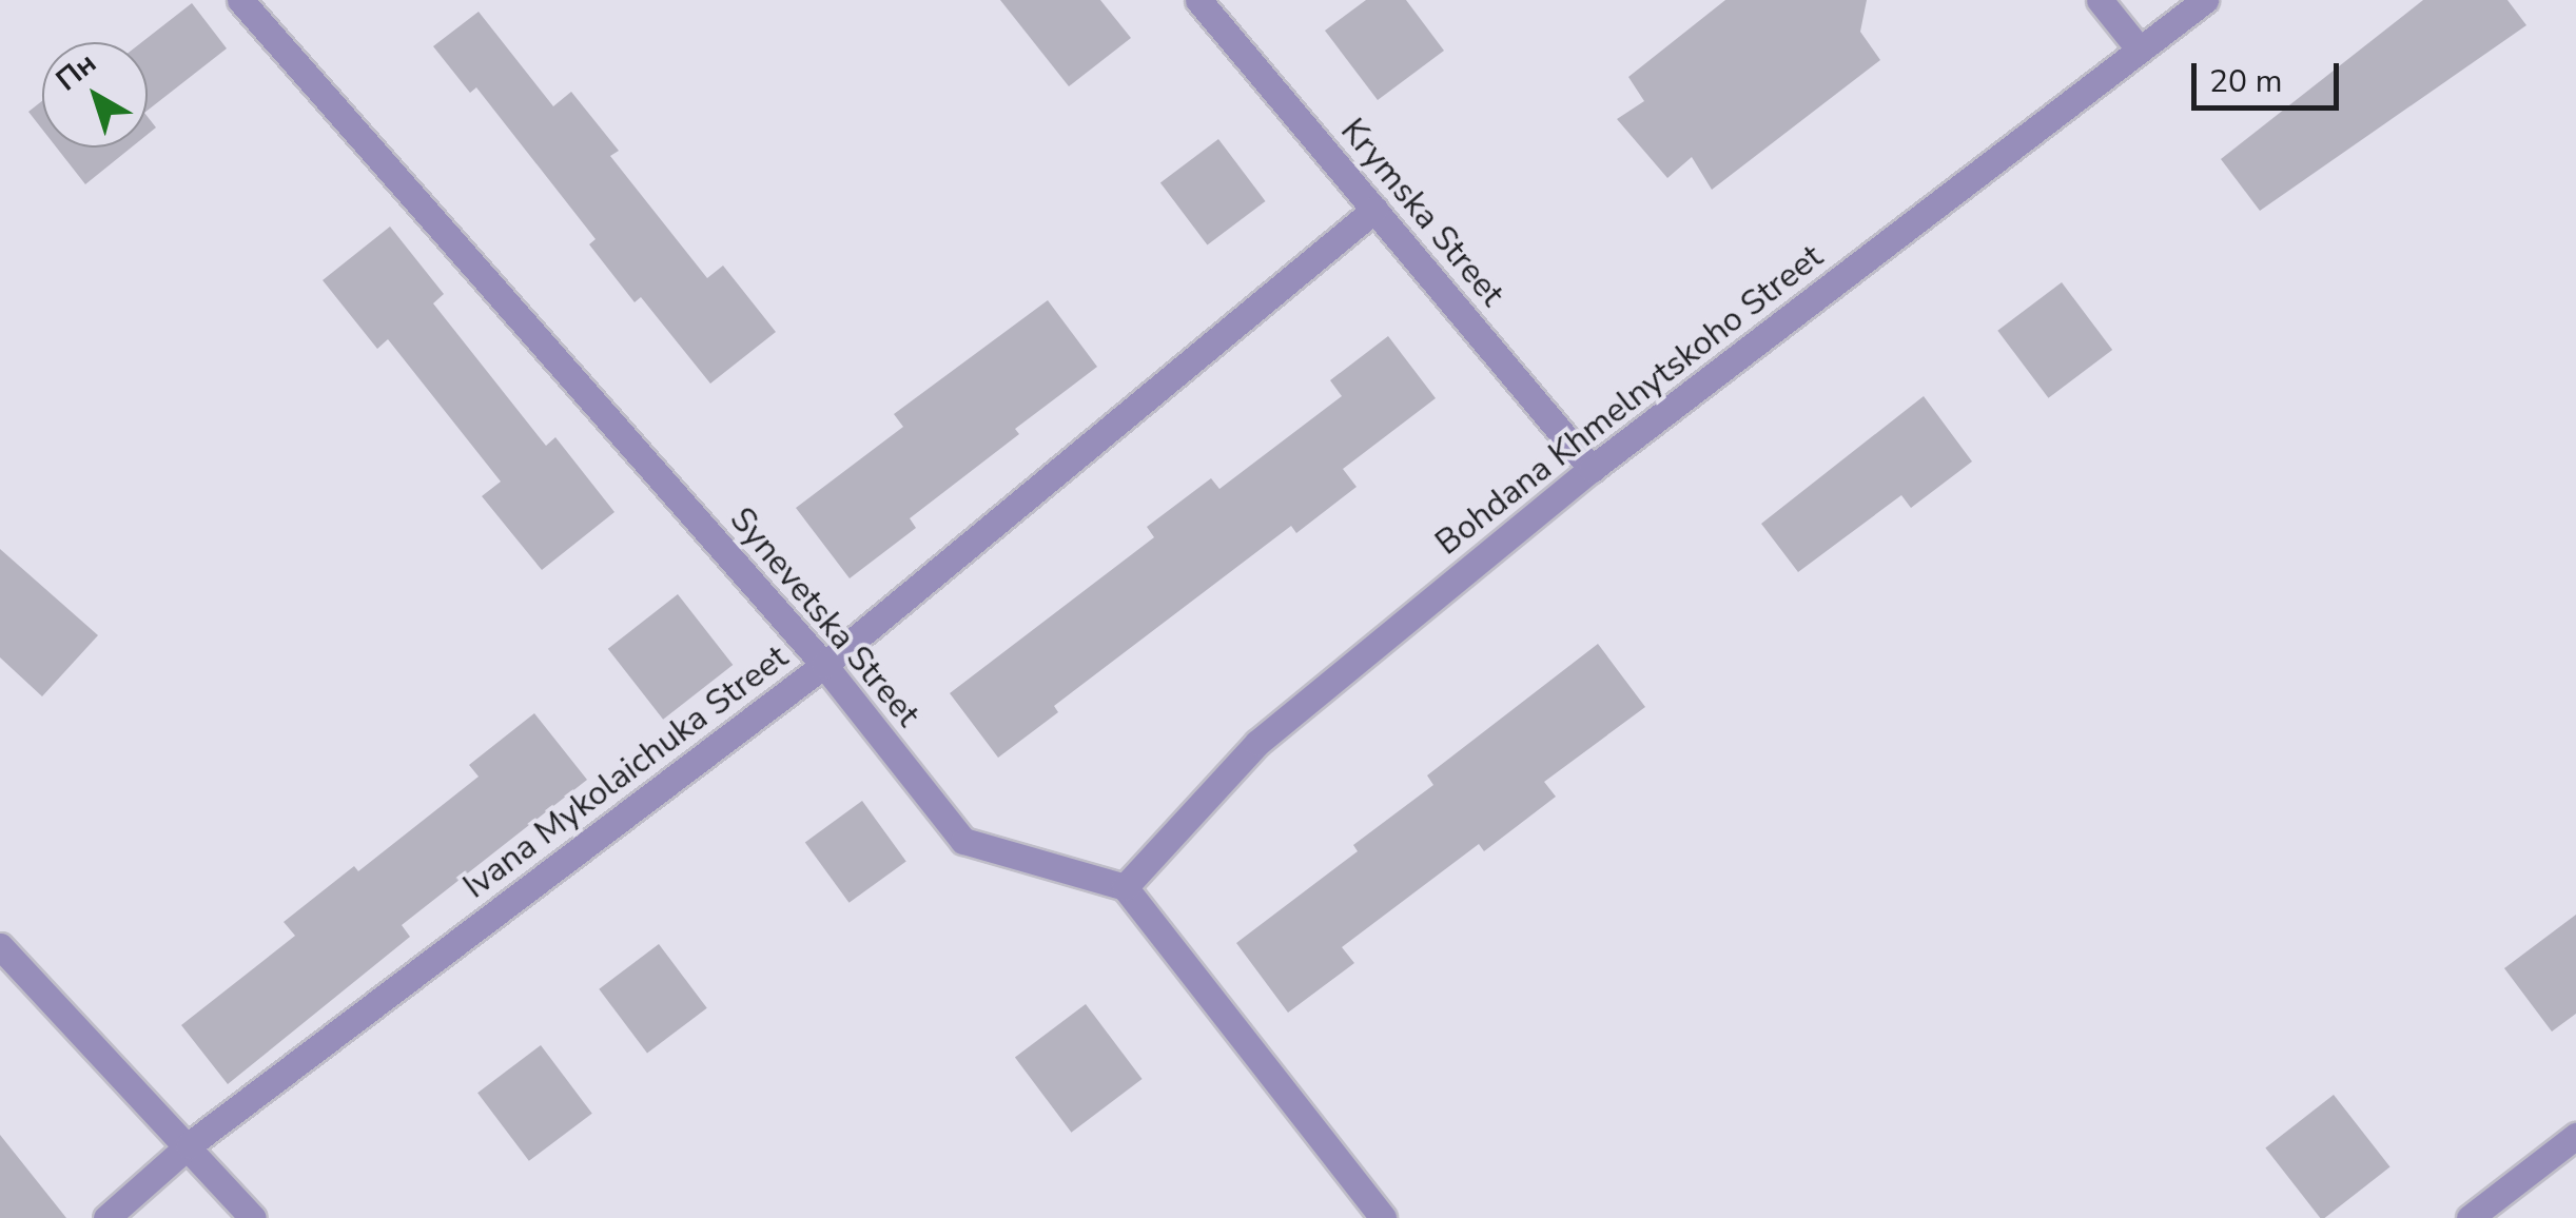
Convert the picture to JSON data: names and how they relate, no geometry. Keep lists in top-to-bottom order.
{
  "streets": {
    "street": [
      "Krymska Street",
      "Bohdana Khmelnytskoho Street",
      "Synevetska Street",
      "Ivana Mykolaichuka Street"
    ]
  },
  "crossings": [
    ["Krymska Street", "Bohdana Khmelnytskoho Street"],
    ["Krymska Street", "Ivana Mykolaichuka Street"],
    ["Bohdana Khmelnytskoho Street", "Synevetska Street"],
    ["Synevetska Street", "Ivana Mykolaichuka Street"]
  ],
  "scale_bar": "20 m",
  "north": "top left"
}
